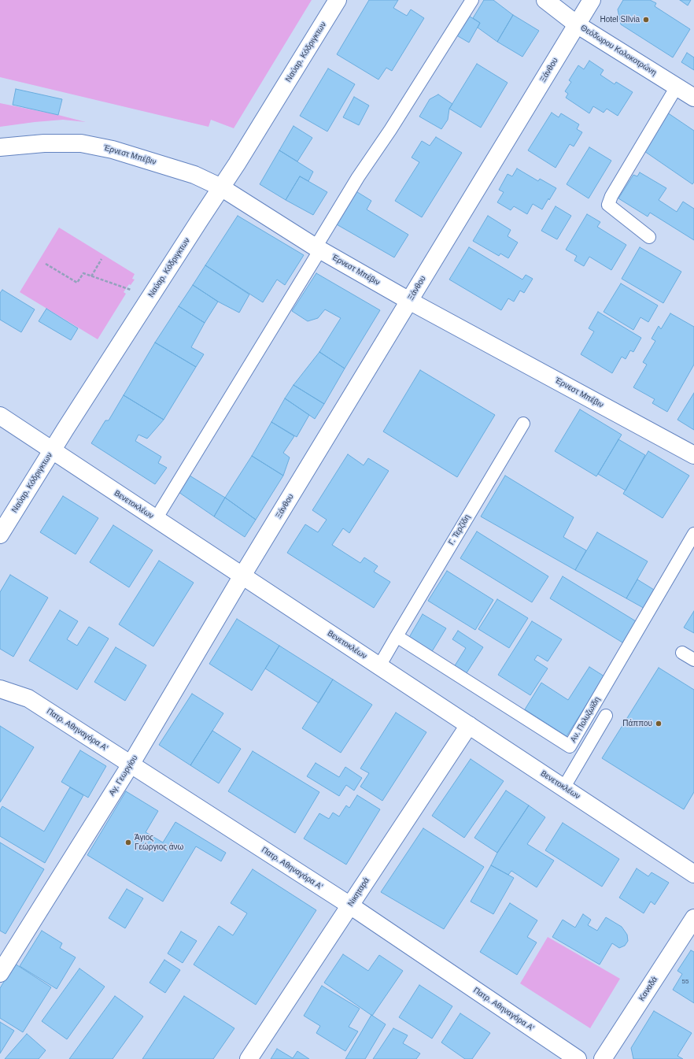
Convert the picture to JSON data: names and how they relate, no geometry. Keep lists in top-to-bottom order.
{
  "streets": {
    "street": [
      "Θεόδωρου Κολοκοτρώνη",
      "Ναύαρ. Κόδριγκτων",
      "Ξάνθου",
      "Έρνεστ Μπέβιν",
      "Βενετοκλέων",
      "Πατρ. Αθηναγόρα Α'",
      "Αγ. Γεωργίου",
      "Νικηταρά",
      "Καναδά"
    ],
    "lane": ["Γ. Τερζίδη", "Αν. Πολυζωϊδη"]
  },
  "crossings": [
    ["Θεόδωρου Κολοκοτρώνη", "Ξάνθου"],
    ["Ναύαρ. Κόδριγκτων", "Έρνεστ Μπέβιν"],
    ["Ναύαρ. Κόδριγκτων", "Βενετοκλέων"],
    ["Ξάνθου", "Έρνεστ Μπέβιν"],
    ["Ξάνθου", "Βενετοκλέων"],
    ["Ξάνθου", "Αγ. Γεωργίου"],
    ["Βενετοκλέων", "Αγ. Γεωργίου"],
    ["Βενετοκλέων", "Νικηταρά"],
    ["Γ. Τερζίδη", "Αν. Πολυζωϊδη"],
    ["Πατρ. Αθηναγόρα Α'", "Αγ. Γεωργίου"],
    ["Πατρ. Αθηναγόρα Α'", "Νικηταρά"]
  ],
  "places": ["Hotel SIlvia", "Πάππου", "Άγιος Γεώργιος άνω"],
  "house_numbers": ["55"]
}
